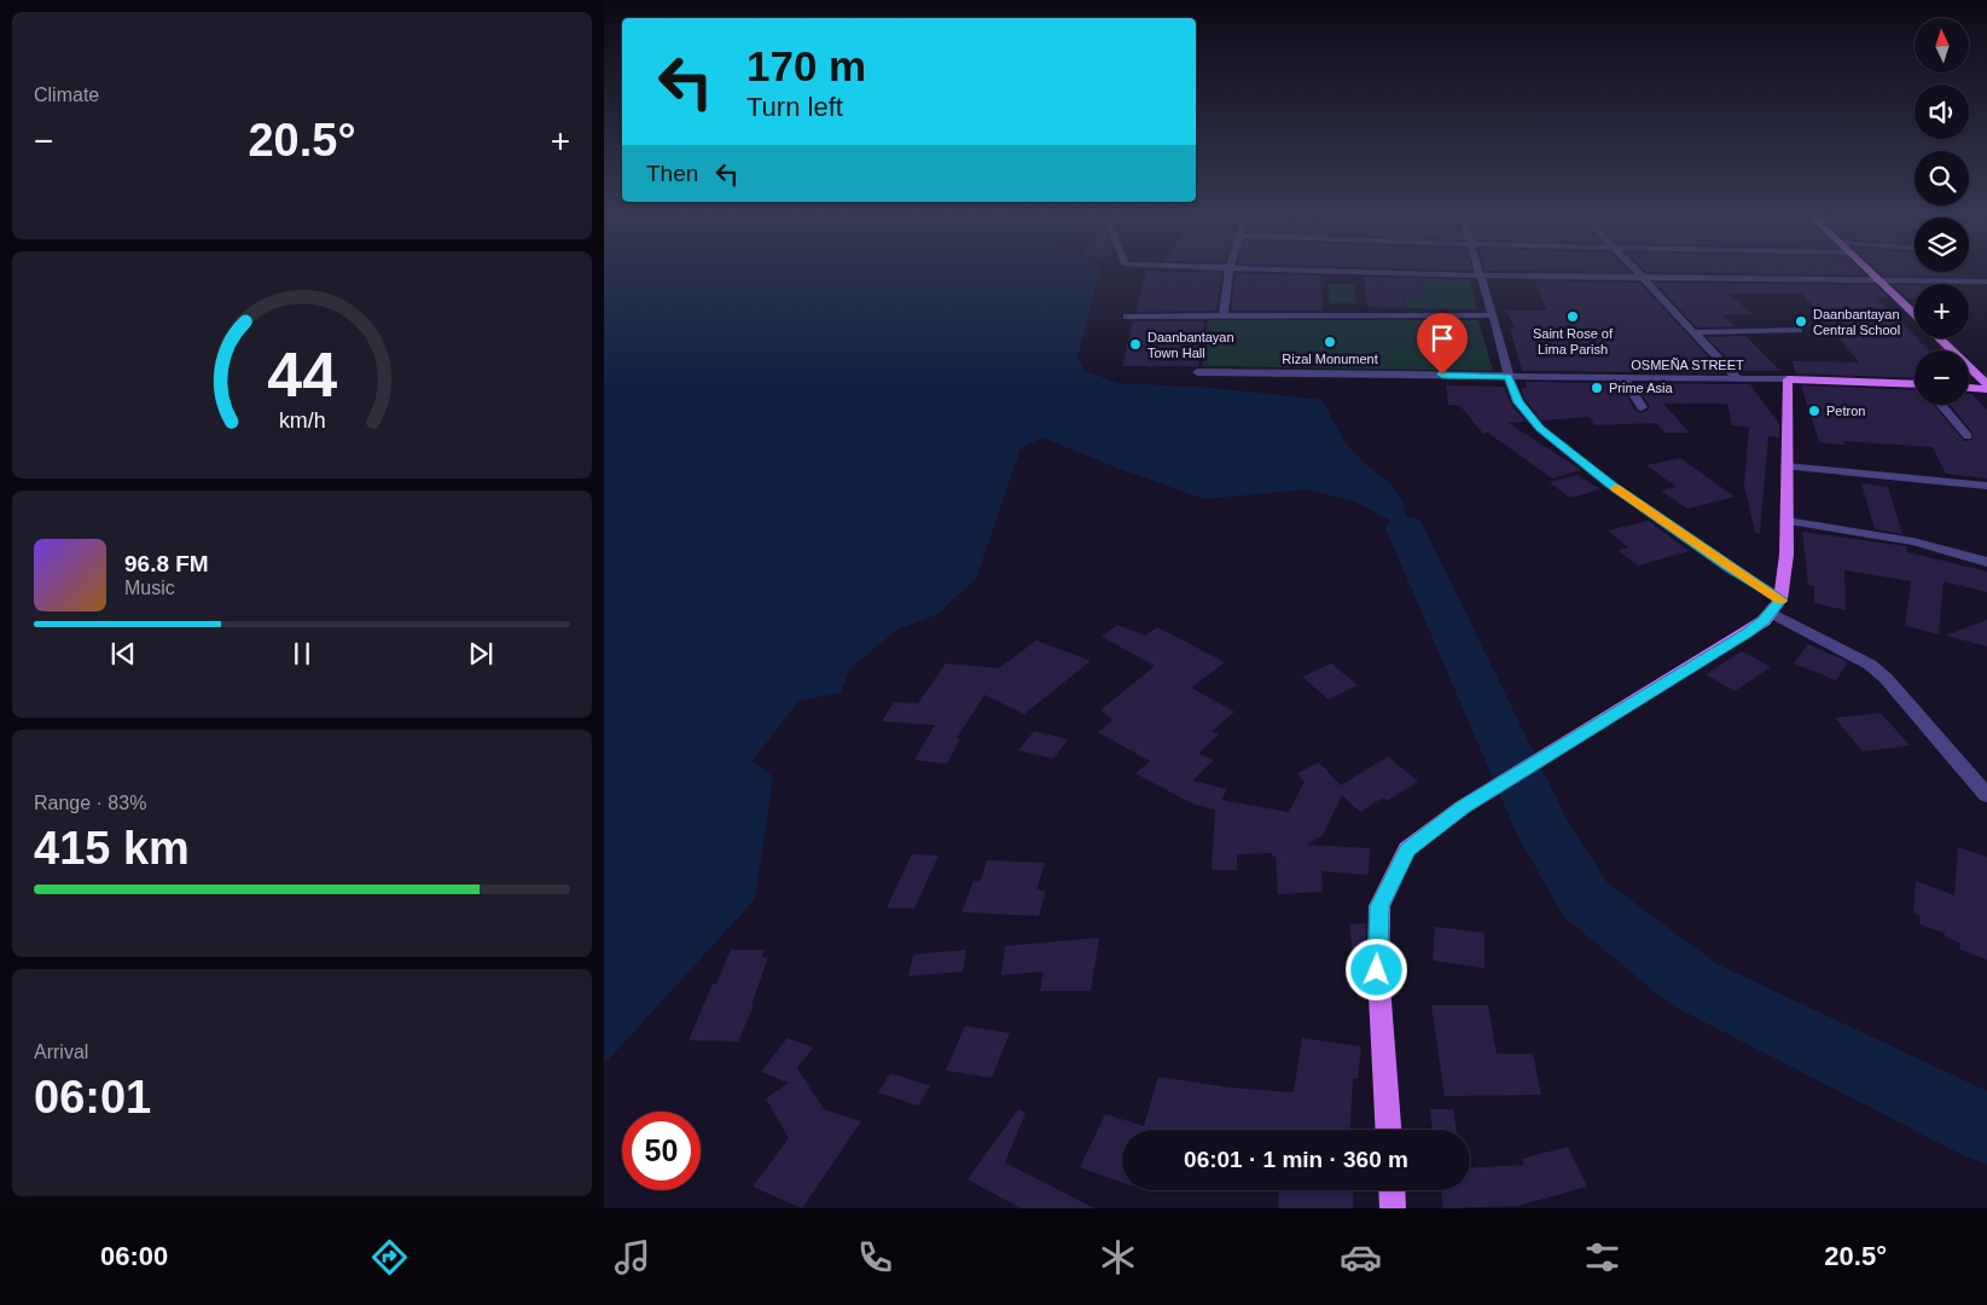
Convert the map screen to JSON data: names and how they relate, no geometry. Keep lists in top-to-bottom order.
{
  "streets": {
    "main road": ["OSMEÑA STREET"]
  },
  "places": [
    "Saint Rose of Lima Parish",
    "Daanbantayan Central School",
    "Rizal Monument",
    "Daanbantayan Town Hall",
    "Prime Asia",
    "Petron"
  ],
  "north": "top",
  "page": {
    "tile": [
      "Climate",
      ["Range · 83%", "415 km"],
      ["Arrival", "06:01"]
    ],
    "map_buttons": ["+", "−"],
    "turn": ["170 m", "Turn left"],
    "heat": ["−", "20.5°", "+"],
    "then": "Then",
    "song": ["96.8 FM", "Music"],
    "limit": "50",
    "trip": "06:01 · 1 min · 360 m",
    "tabs": ["06:00", "20.5°"],
    "gauge": ["44", "km/h"]
  }
}
